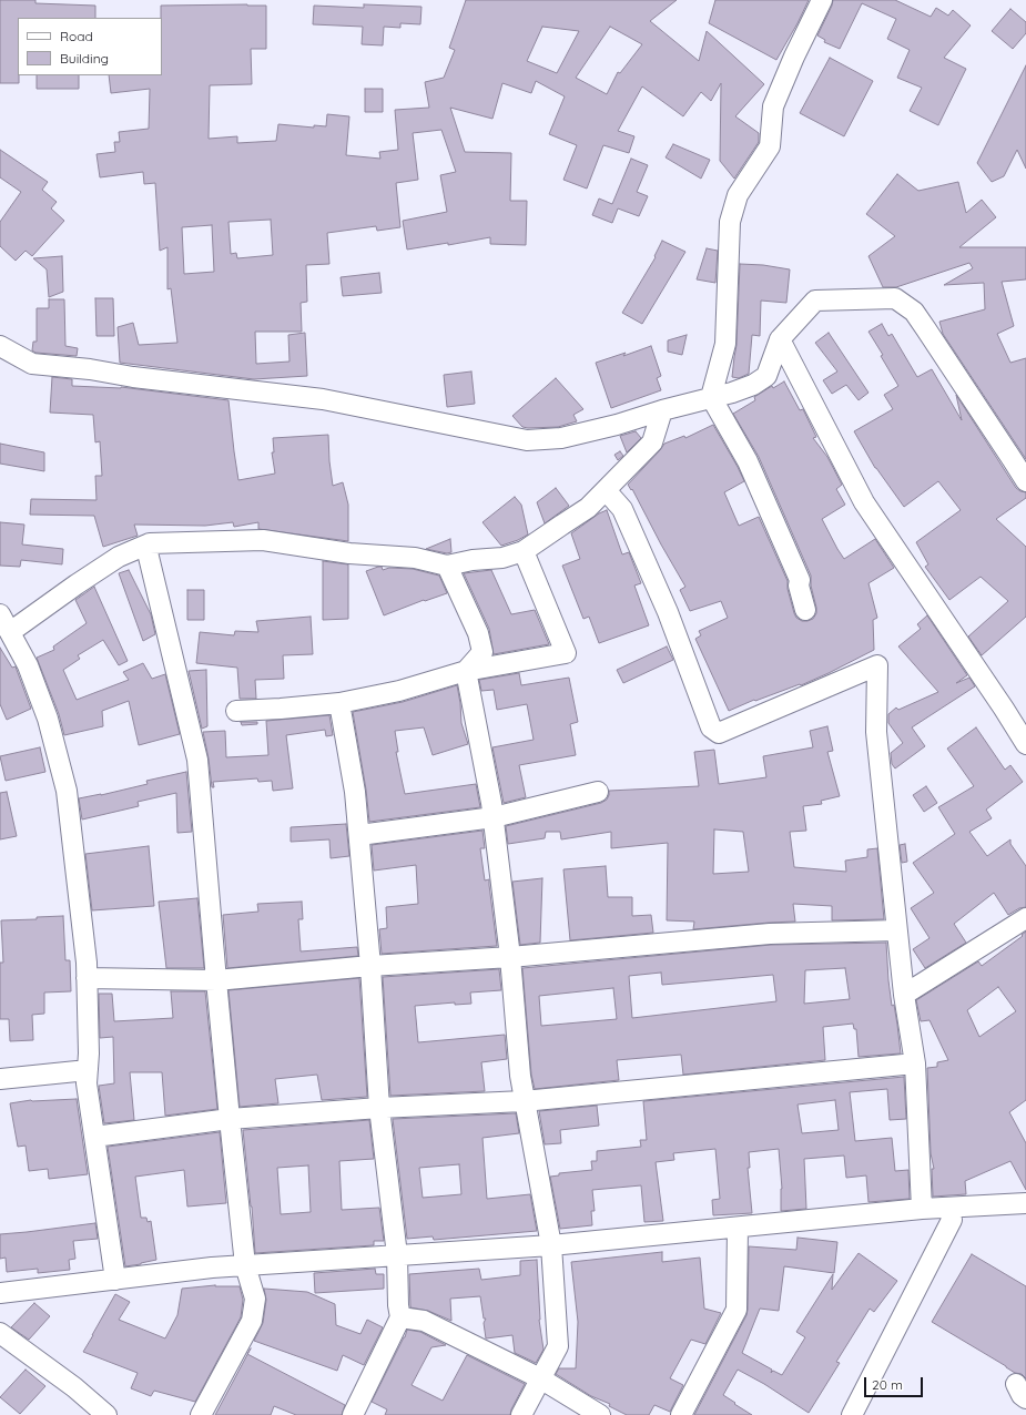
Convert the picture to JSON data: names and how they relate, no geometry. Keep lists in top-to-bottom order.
{
  "legend": ["Road", "Building"],
  "scale_bar": "20 m"
}
